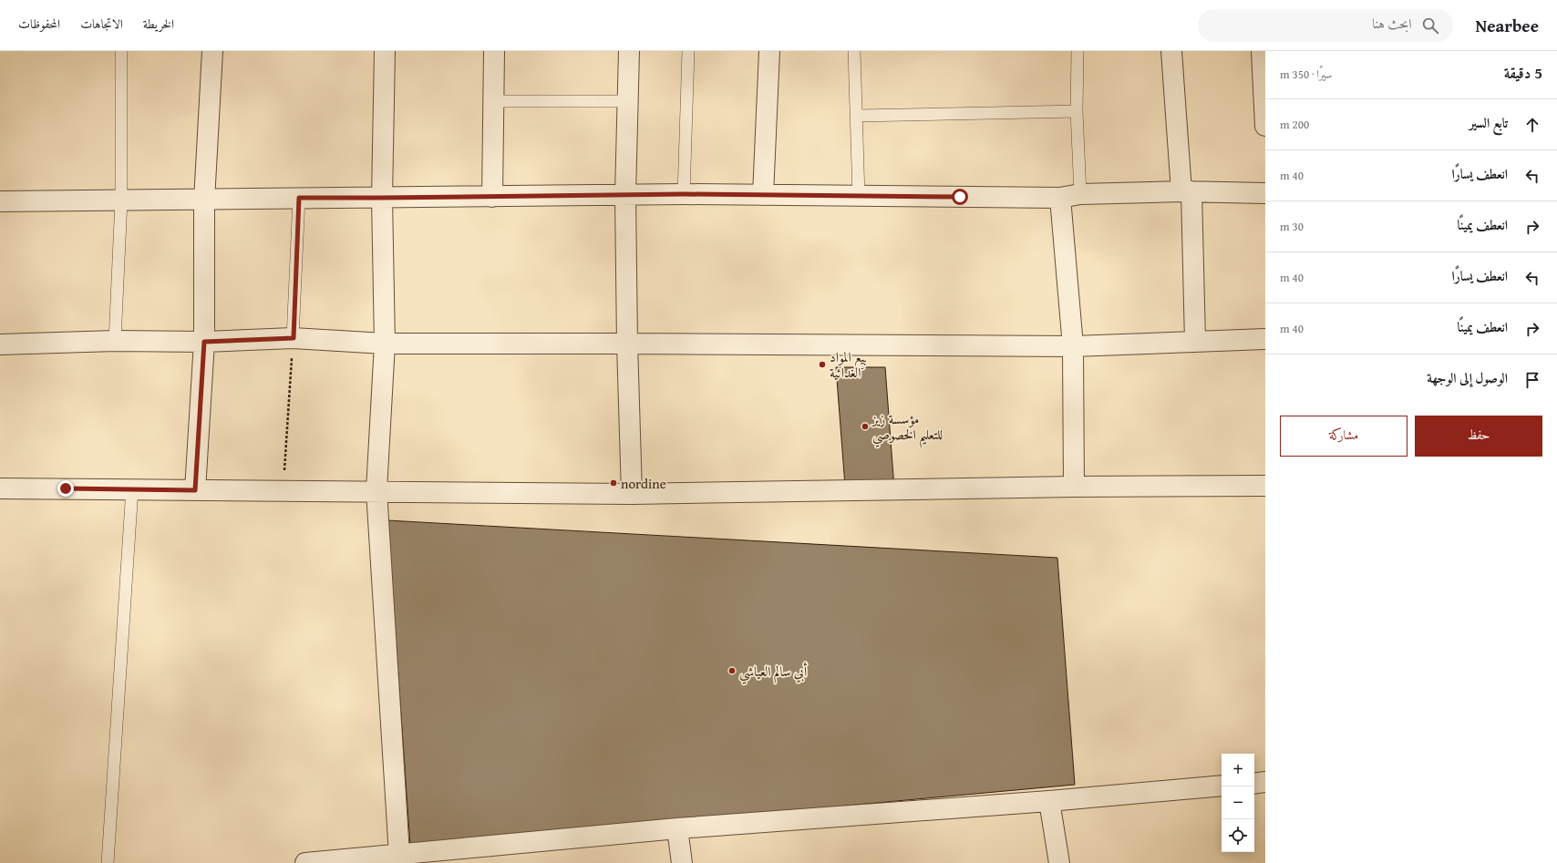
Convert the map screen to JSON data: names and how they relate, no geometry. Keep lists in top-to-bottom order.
{
  "places": [
    "بيع المواد الغدائية",
    "مؤسسة زيز للتعليم الخصوصي",
    "nordine",
    "أبي سالم العياشي"
  ],
  "page": {
    "header": "Nearbee",
    "search": "ابحث هنا",
    "nav": ["الخريطة", "الاتجاهات", "المحفوظات"],
    "heading": ["5 دقيقة", "سيرًا · 350 m"],
    "list": [
      ["تابع السير", "200 m"],
      ["انعطف يسارًا", "40 m"],
      ["انعطف يمينًا", "30 m"],
      ["انعطف يسارًا", "40 m"],
      ["انعطف يمينًا", "40 m"],
      "الوصول إلى الوجهة"
    ],
    "buttons": ["حفظ", "مشاركة"],
    "map_buttons": ["+", "−"]
  }
}
